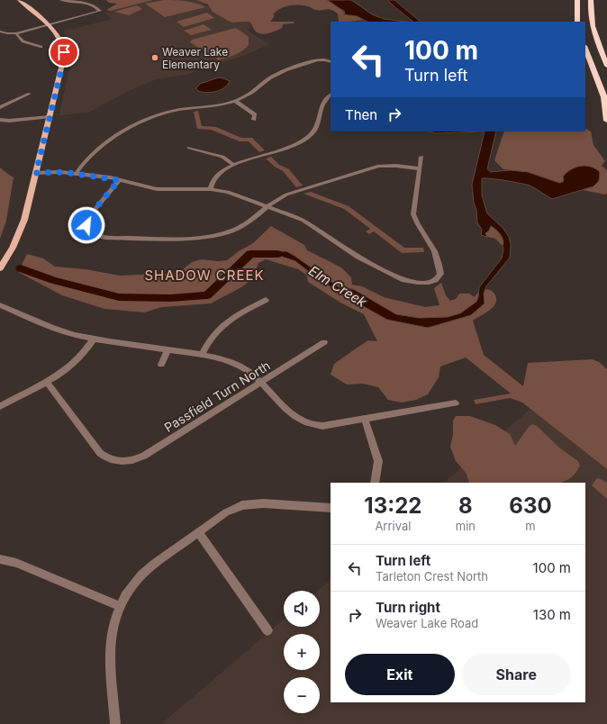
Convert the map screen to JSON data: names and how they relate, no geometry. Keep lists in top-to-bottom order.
{
  "streets": {
    "street": ["Passfield Turn North"]
  },
  "districts": ["SHADOW CREEK"],
  "water": ["Elm Creek"],
  "places": ["Weaver Lake Elementary"],
  "page": {
    "turn": ["100 m", "Turn left"],
    "then": "Then",
    "eta": [
      "13:22",
      "Arrival",
      "8",
      "min",
      "630",
      "m"
    ],
    "list": [
      {
        "name": "Turn left",
        "note": "Tarleton Crest North",
        "value": "100 m"
      },
      {
        "name": "Turn right",
        "note": "Weaver Lake Road",
        "value": "130 m"
      }
    ],
    "map_buttons": ["+", "−"],
    "buttons": ["Exit", "Share"]
  }
}
